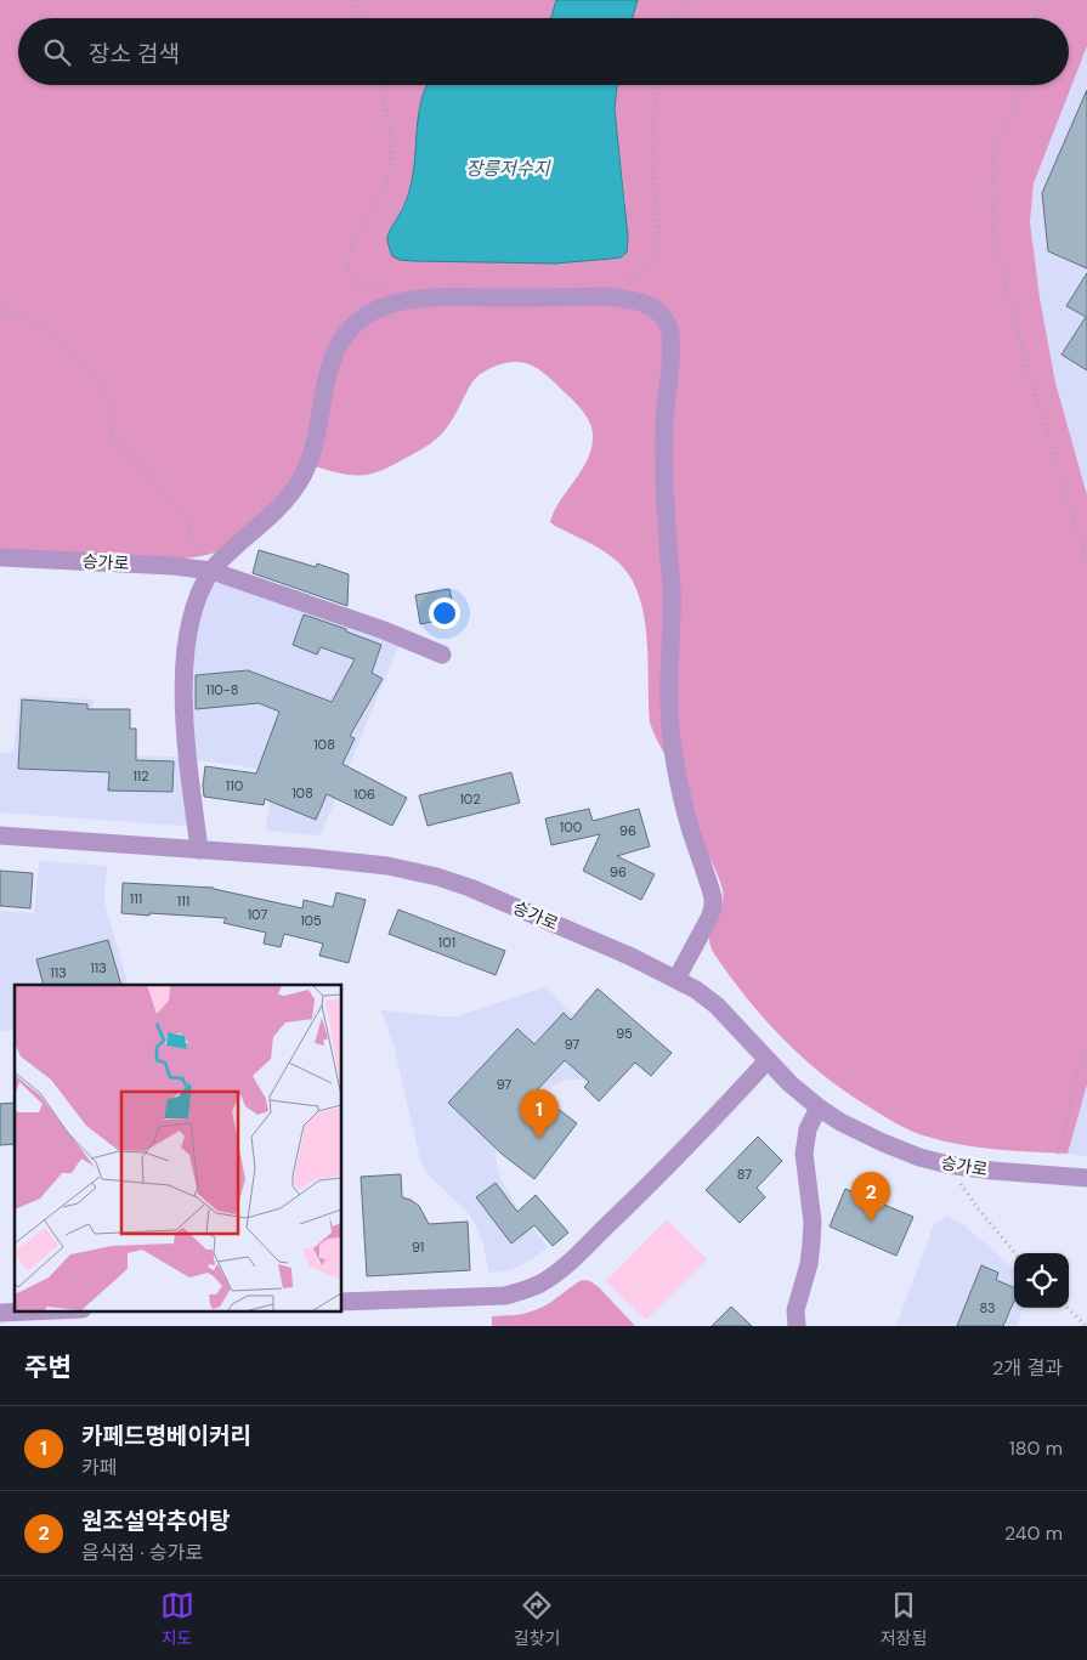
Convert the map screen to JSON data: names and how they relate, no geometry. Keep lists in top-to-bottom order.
{
  "streets": {
    "street": ["승가로"]
  },
  "water": ["장릉저수지"],
  "house_numbers": [
    "110-8",
    "108",
    "112",
    "110",
    "108",
    "106",
    "102",
    "100",
    "96",
    "96",
    "111",
    "111",
    "107",
    "105",
    "101",
    "113",
    "113",
    "95",
    "97",
    "97",
    "87",
    "91",
    "83"
  ],
  "page": {
    "search": "장소 검색",
    "pins": ["1", "2"],
    "heading": ["주변", "2개 결과"],
    "list": [
      {
        "mark": "1",
        "name": "카페드명베이커리",
        "note": "카페",
        "value": "180 m"
      },
      {
        "mark": "2",
        "name": "원조설악추어탕",
        "note": "음식점 · 승가로",
        "value": "240 m"
      }
    ],
    "nav": ["지도", "길찾기", "저장됨"]
  }
}
